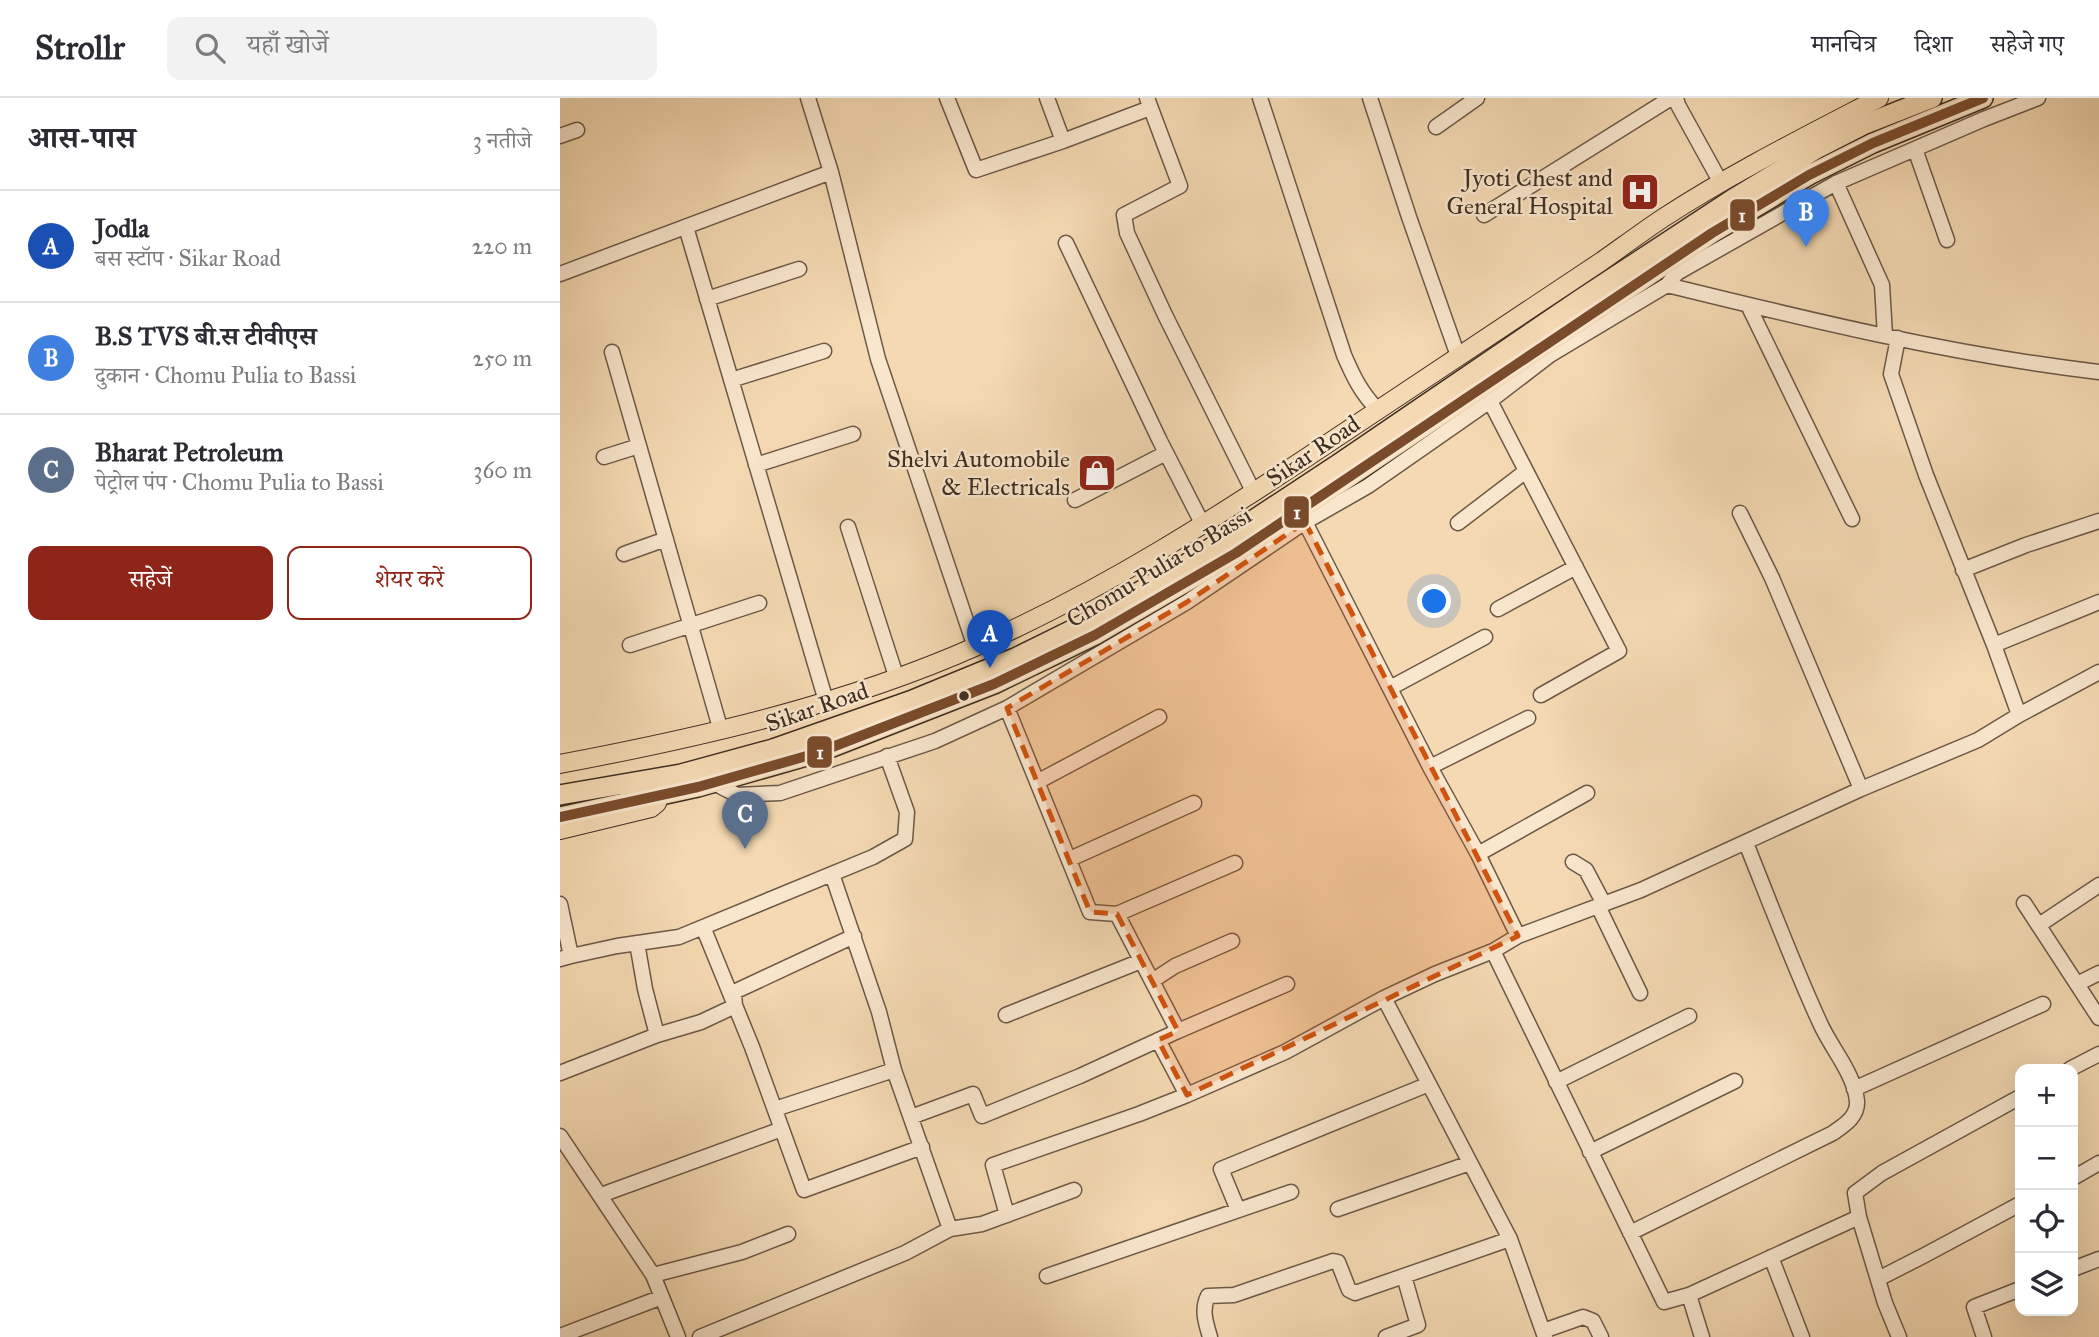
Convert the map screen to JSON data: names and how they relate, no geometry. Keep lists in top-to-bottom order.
{
  "streets": {
    "highway": ["Sikar Road", "Chomu Pulia to Bassi"]
  },
  "places": {
    "hospital": ["Jyoti Chest and General Hospital"],
    "shop": ["Shelvi Automobile & Electricals"]
  },
  "lines": ["transit line 1"],
  "page": {
    "header": "Strollr",
    "search": "यहाँ खोजें",
    "nav": ["मानचित्र", "दिशा", "सहेजे गए"],
    "heading": ["आस-पास", "3 नतीजे"],
    "list": [
      {
        "mark": "A",
        "name": "Jodla",
        "note": "बस स्टॉप · Sikar Road",
        "value": "220 m"
      },
      {
        "mark": "B",
        "name": "B.S TVS बी.स टीवीएस",
        "note": "दुकान · Chomu Pulia to Bassi",
        "value": "250 m"
      },
      {
        "mark": "C",
        "name": "Bharat Petroleum",
        "note": "पेट्रोल पंप · Chomu Pulia to Bassi",
        "value": "360 m"
      }
    ],
    "pins": ["B", "A", "C"],
    "buttons": ["सहेजें", "शेयर करें"],
    "map_buttons": ["+", "−"]
  }
}
